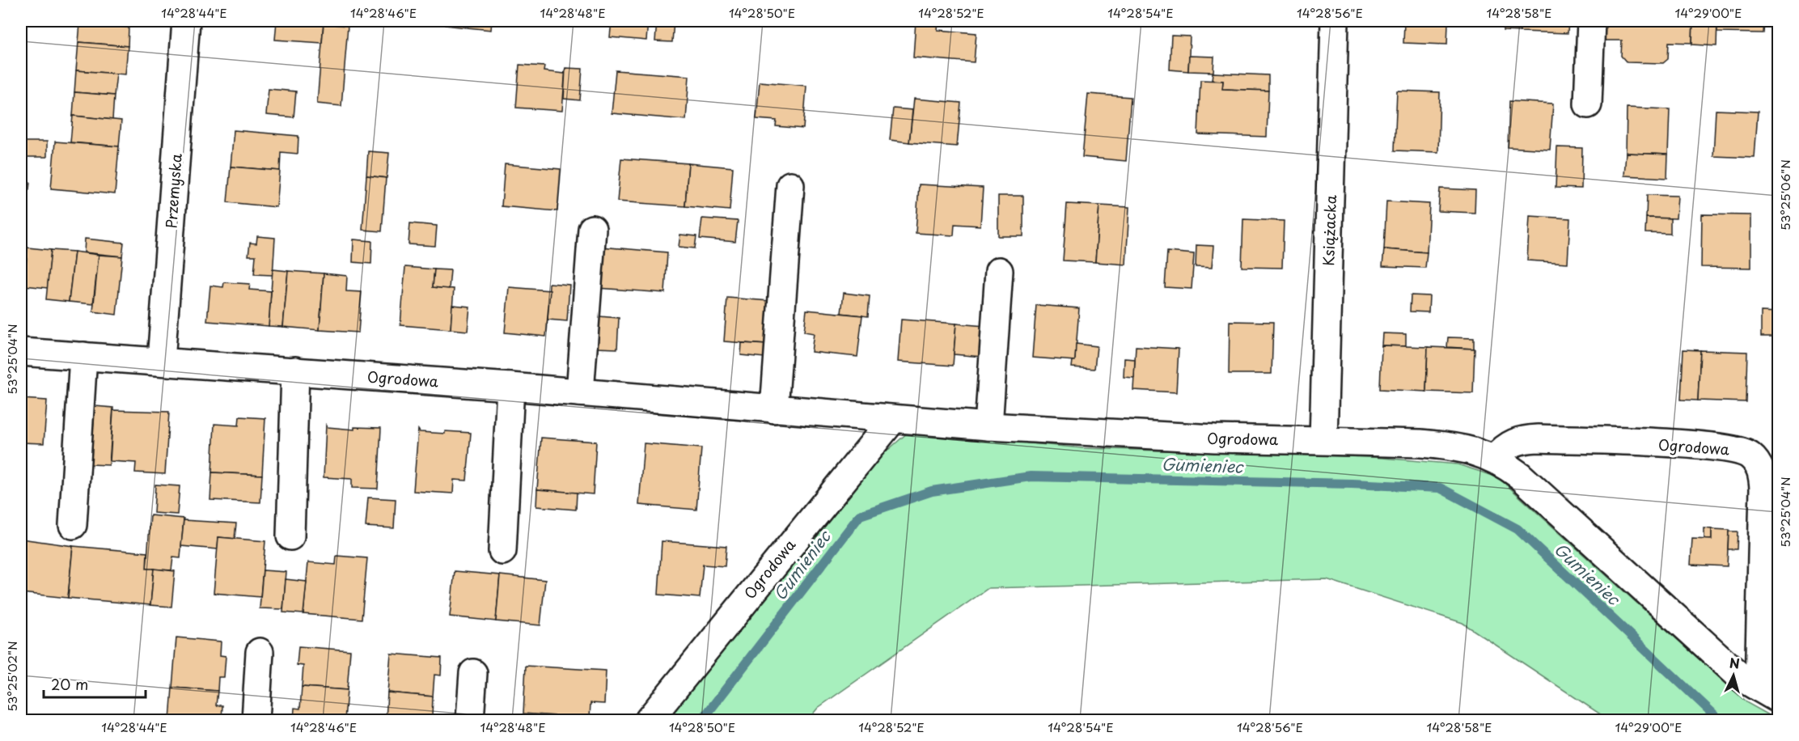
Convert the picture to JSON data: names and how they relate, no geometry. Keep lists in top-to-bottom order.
{
  "streets": {
    "street": ["Przemyska", "Książacka", "Ogrodowa"]
  },
  "crossings": [
    ["Przemyska", "Ogrodowa"],
    ["Książacka", "Ogrodowa"]
  ],
  "water": ["Gumieniec"],
  "scale_bar": "20 m",
  "north": "top",
  "coordinates": [
    "14°28'44\"E",
    "14°28'46\"E",
    "14°28'48\"E",
    "14°28'50\"E",
    "14°28'52\"E",
    "14°28'54\"E",
    "14°28'56\"E",
    "14°28'58\"E",
    "14°29'00\"E",
    "53°25'06\"N",
    "53°25'04\"N",
    "53°25'02\"N"
  ]
}
